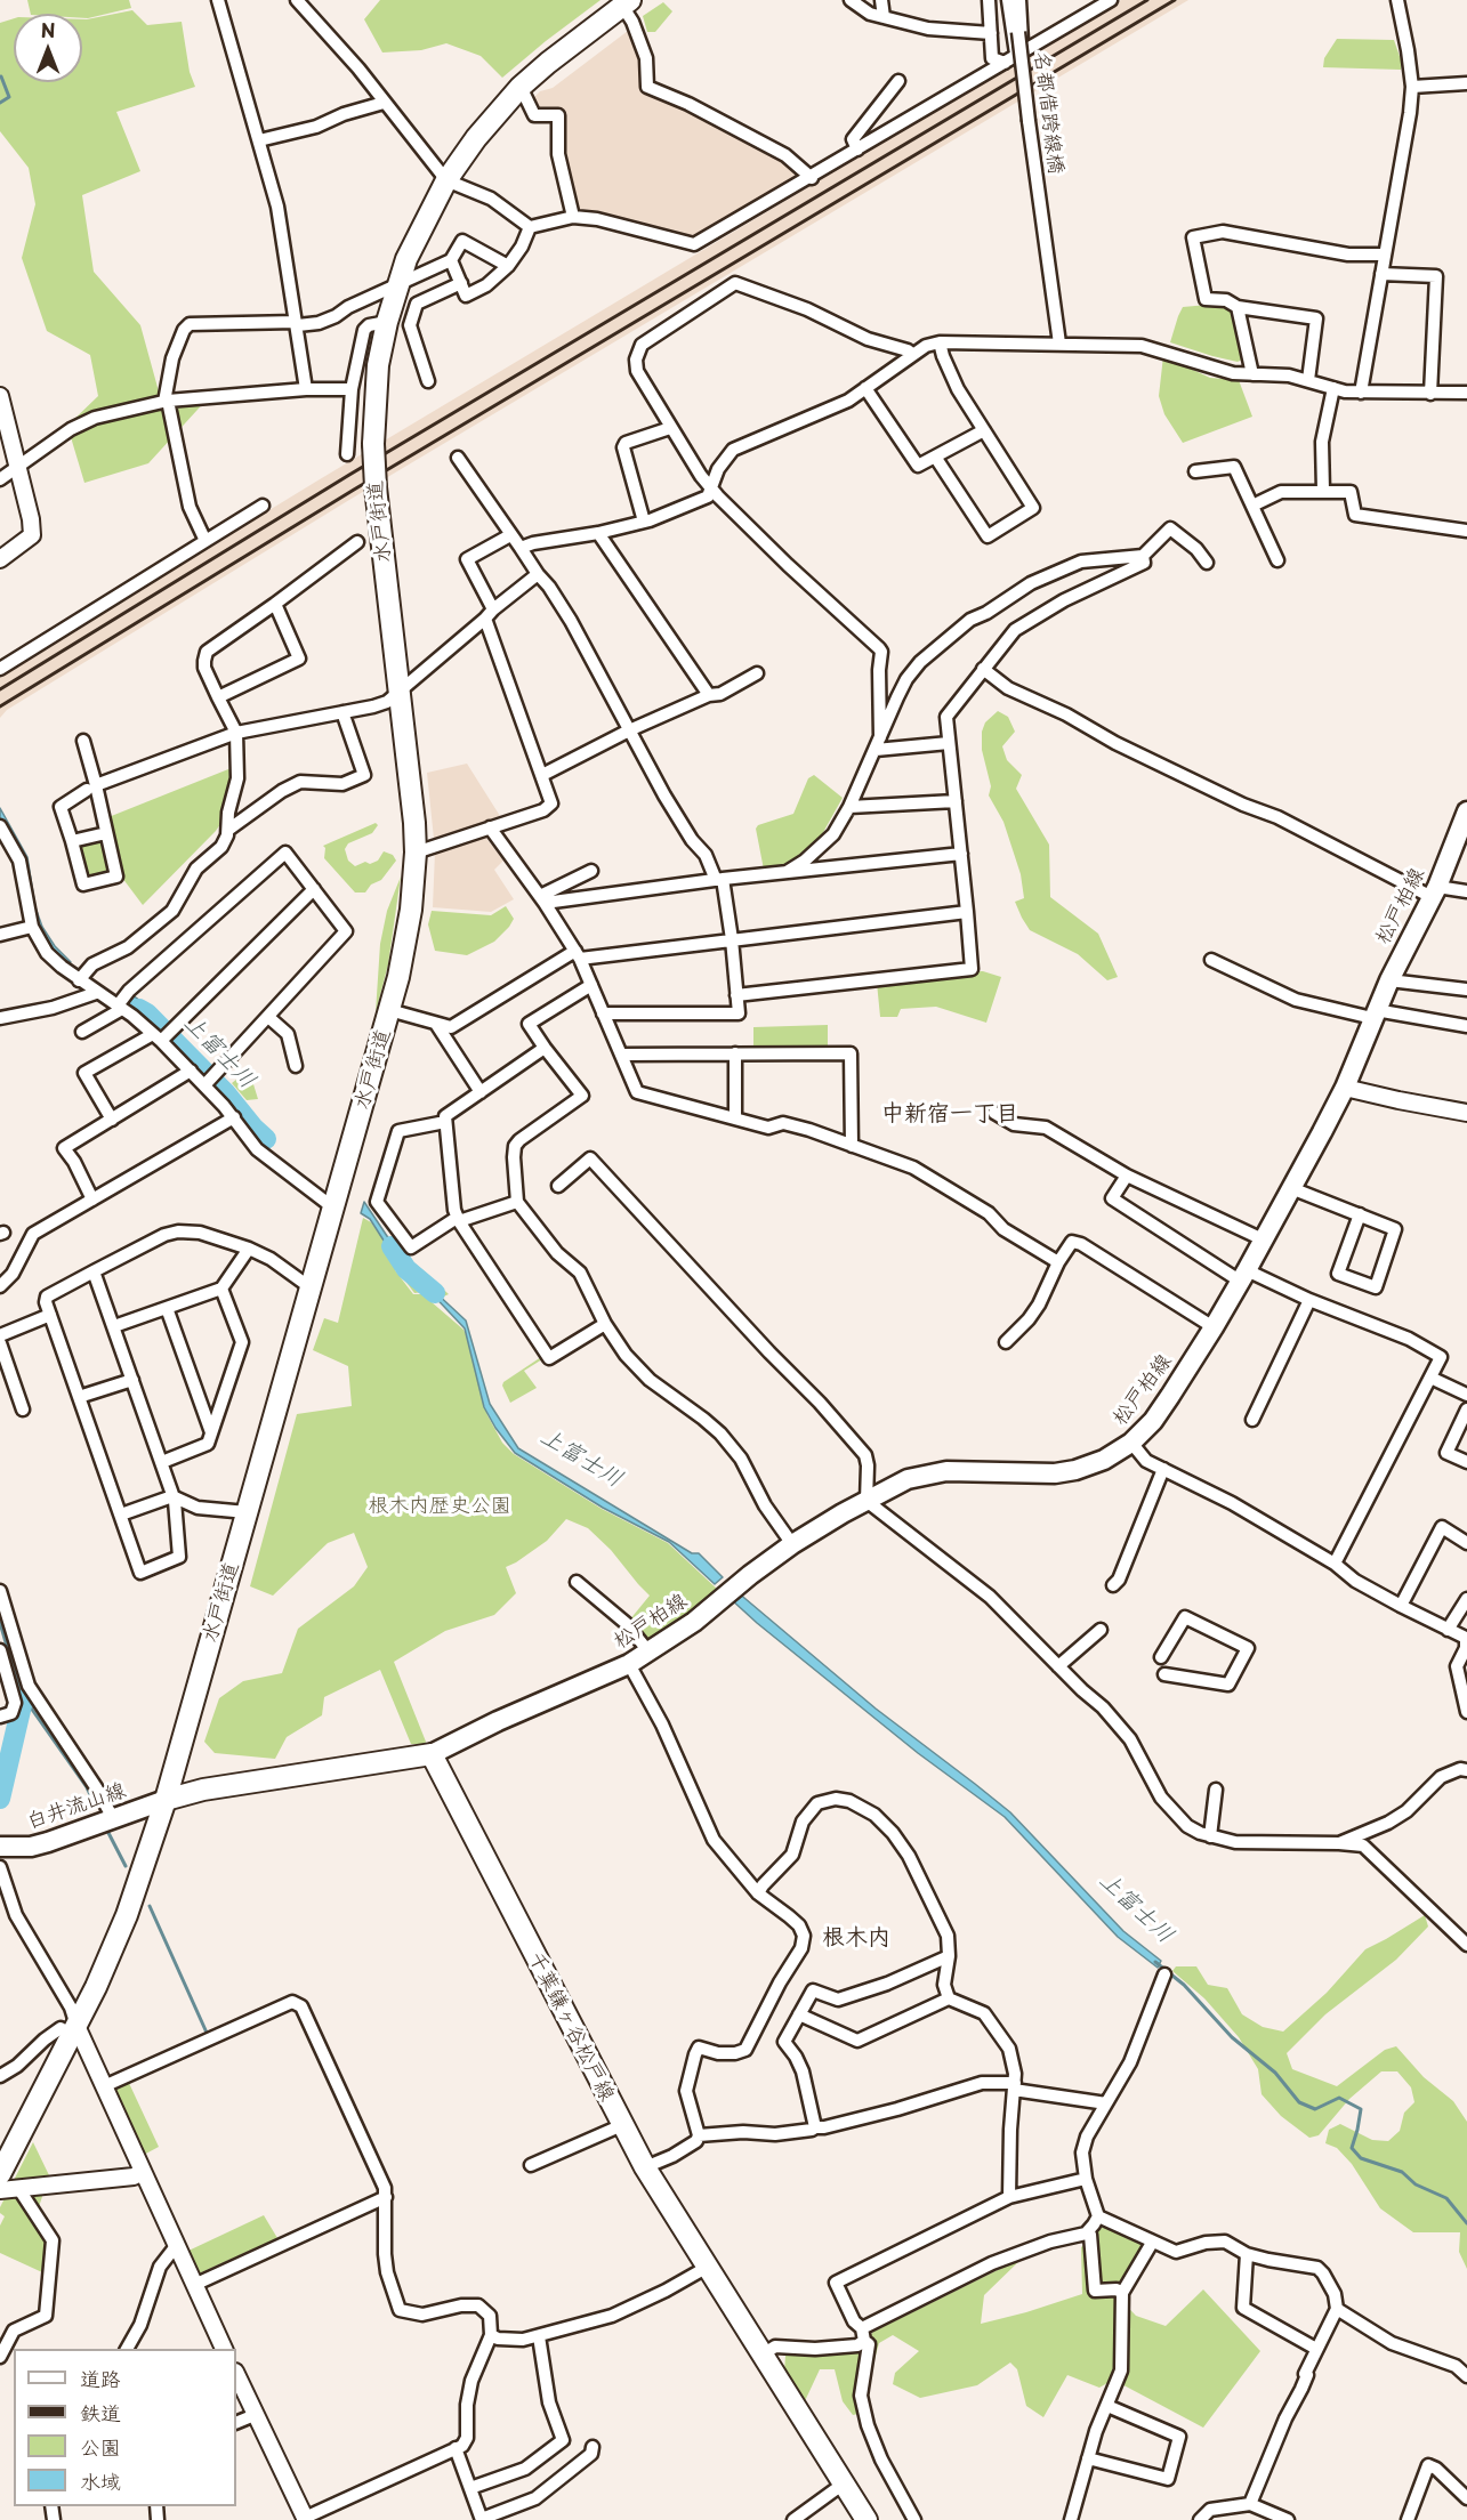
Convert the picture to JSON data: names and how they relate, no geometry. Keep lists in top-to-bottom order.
{
  "streets": {
    "main road": [
      "水戸街道",
      "松戸柏線",
      "白井流山線",
      "千葉鎌ヶ谷松戸線"
    ],
    "street": ["名都借跨線橋"]
  },
  "crossings": [
    ["水戸街道", "白井流山線"],
    ["松戸柏線", "千葉鎌ヶ谷松戸線"]
  ],
  "districts": ["中新宿一丁目", "根木内"],
  "water": ["上富士川"],
  "parks": ["根木内歴史公園"],
  "legend": [
    "道路",
    "鉄道",
    "公園",
    "水域"
  ],
  "north": "top"
}
